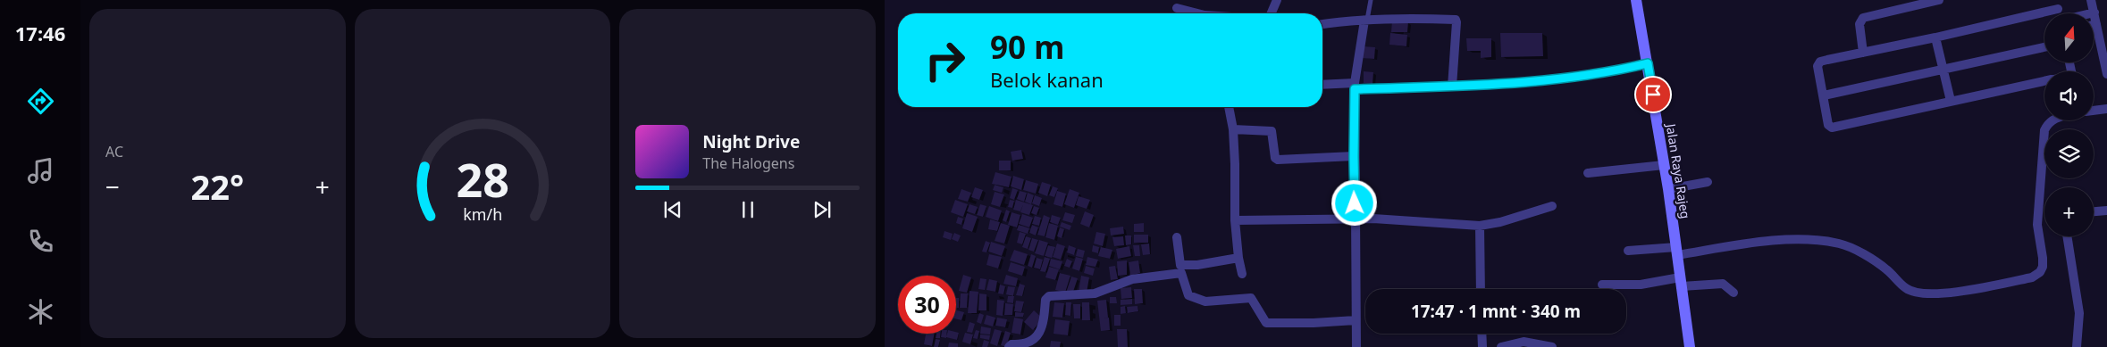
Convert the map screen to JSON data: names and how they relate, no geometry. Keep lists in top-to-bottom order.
{
  "streets": {
    "main road": ["Jalan Raya Rajeg"]
  },
  "north": "top",
  "page": {
    "tabs": "17:46",
    "tile": "AC",
    "map_buttons": "+",
    "turn": ["90 m", "Belok kanan"],
    "song": ["Night Drive", "The Halogens"],
    "heat": ["−", "22°", "+"],
    "limit": "30",
    "trip": "17:47 · 1 mnt · 340 m",
    "gauge": ["28", "km/h"]
  }
}
